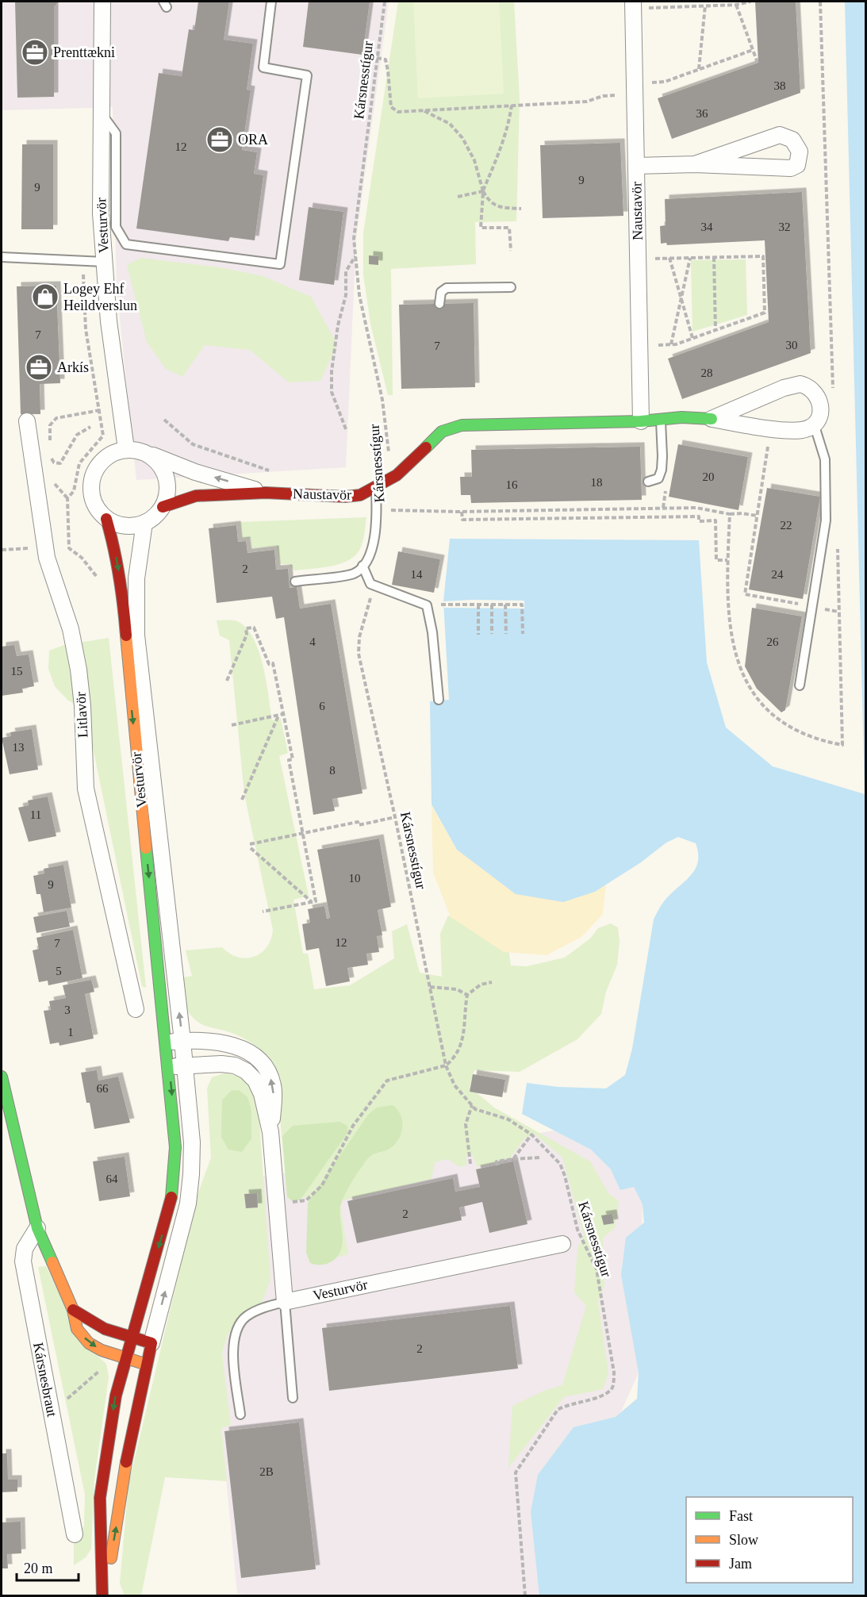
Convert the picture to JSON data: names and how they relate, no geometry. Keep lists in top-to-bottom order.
{
  "streets": {
    "street": [
      "Naustavör",
      "Vesturvör",
      "Litlavör",
      "Kársnesbraut"
    ],
    "path": ["Kársnesstígur"]
  },
  "crossings": [
    ["Kársnesstígur", "Naustavör"],
    ["Naustavör", "Vesturvör"]
  ],
  "places": {
    "office": ["Prenttækni", "ORA", "Arkís"],
    "shop": ["Logey Ehf Heildverslun"]
  },
  "house_numbers": [
    "38",
    "36",
    "12",
    "9",
    "9",
    "34",
    "32",
    "7",
    "30",
    "7",
    "28",
    "20",
    "18",
    "16",
    "22",
    "2",
    "14",
    "24",
    "4",
    "26",
    "15",
    "6",
    "13",
    "8",
    "11",
    "10",
    "9",
    "12",
    "7",
    "5",
    "3",
    "1",
    "66",
    "64",
    "2",
    "2",
    "2B"
  ],
  "legend": ["Fast", "Slow", "Jam"],
  "scale_bar": "20 m"
}
